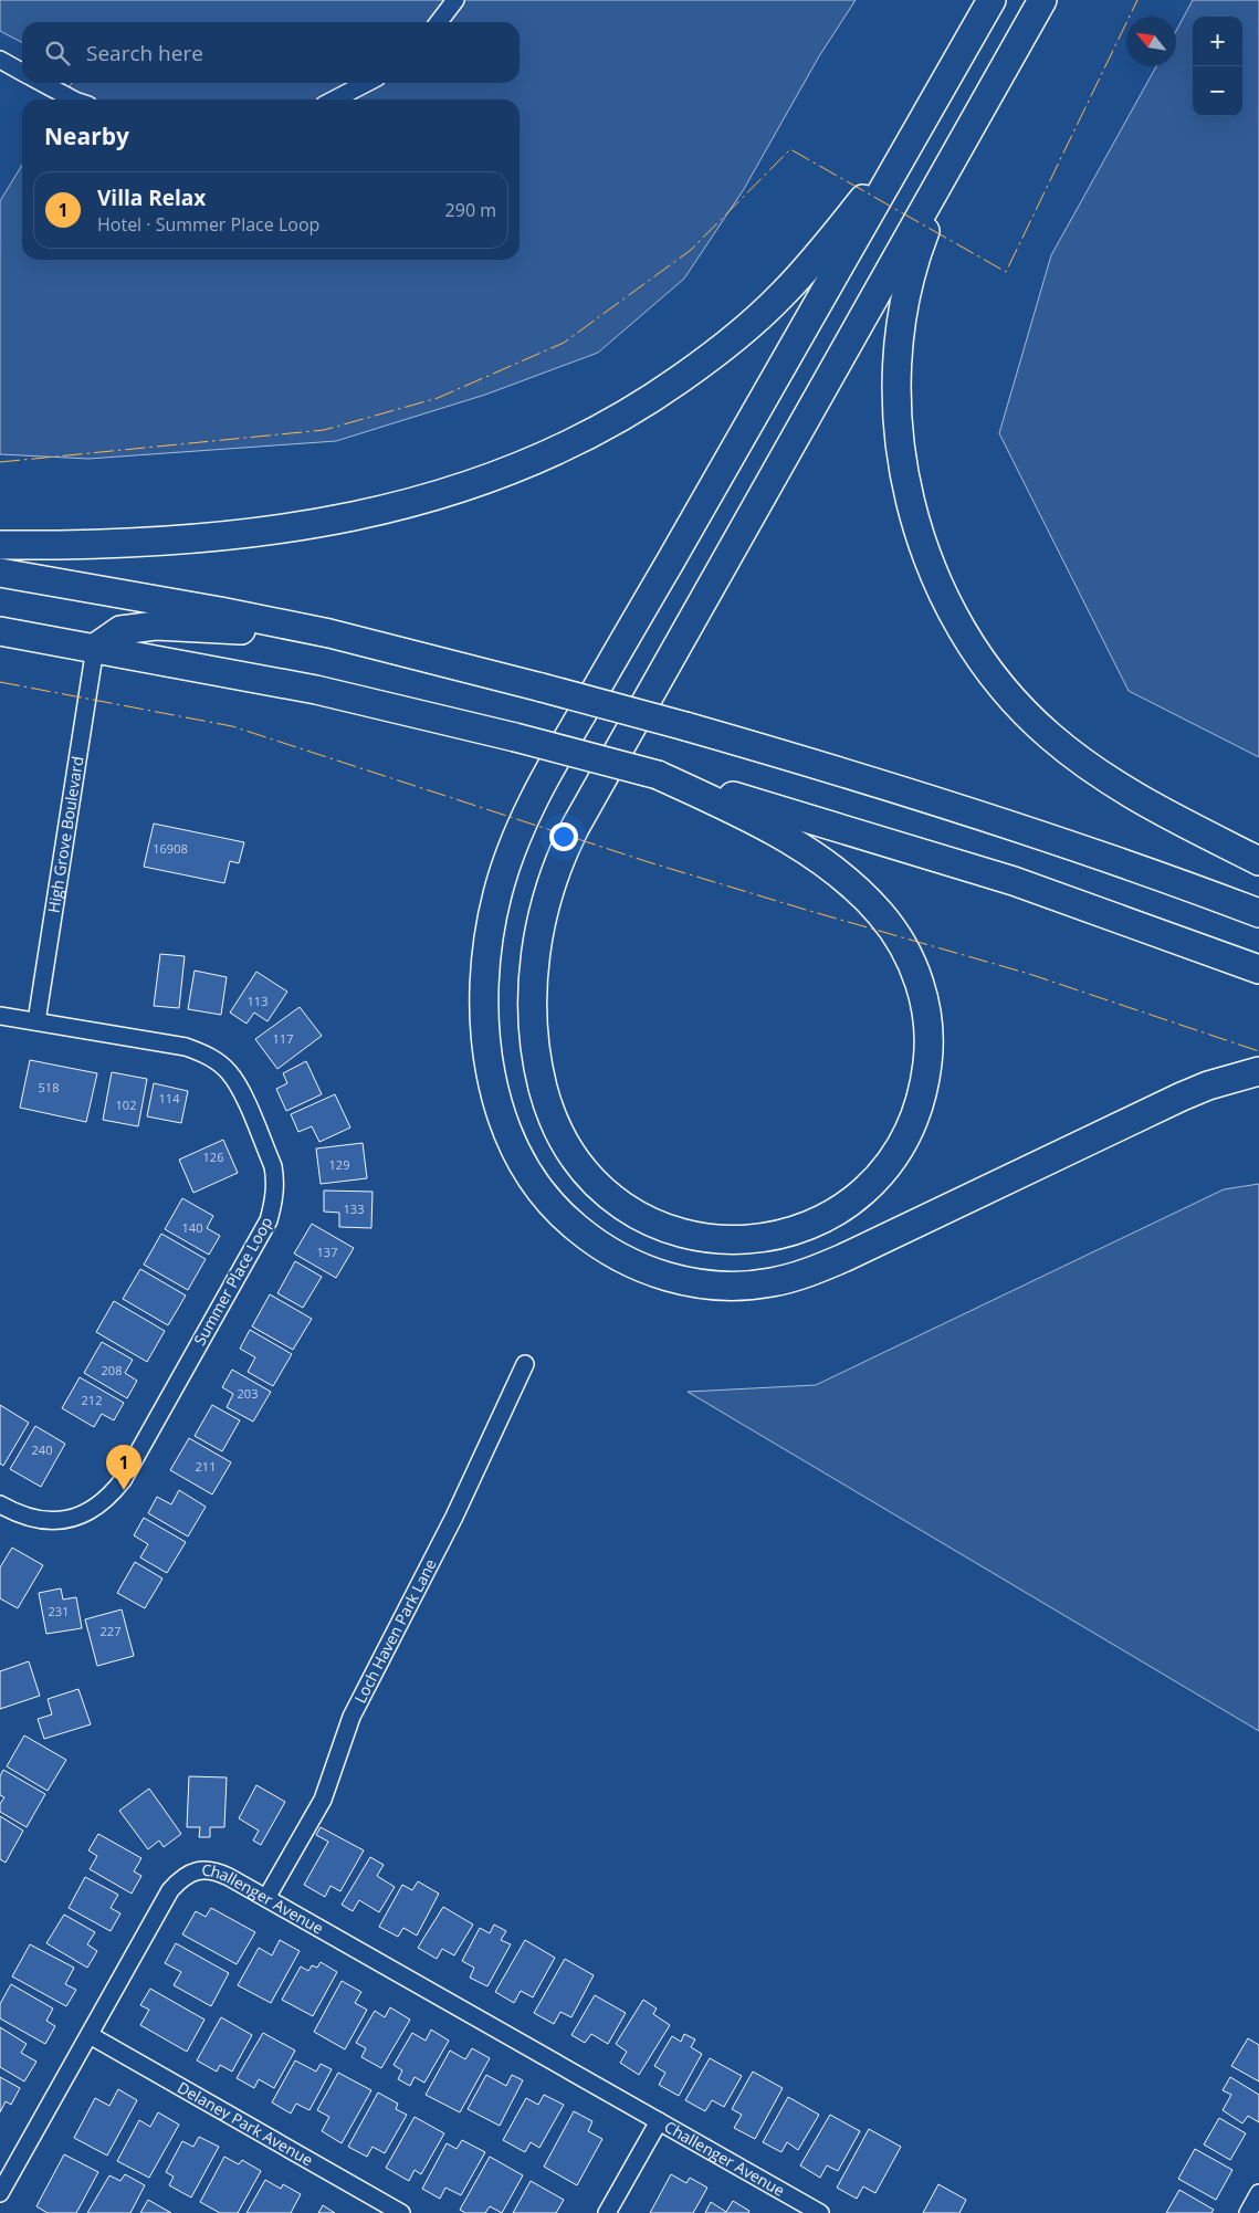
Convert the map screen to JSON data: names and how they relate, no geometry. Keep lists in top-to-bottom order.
{
  "streets": {
    "street": [
      "High Grove Boulevard",
      "Summer Place Loop",
      "Loch Haven Park Lane",
      "Challenger Avenue",
      "Delaney Park Avenue"
    ]
  },
  "crossings": [
    ["High Grove Boulevard", "Summer Place Loop"],
    ["Loch Haven Park Lane", "Challenger Avenue"],
    ["Challenger Avenue", "Delaney Park Avenue"]
  ],
  "house_numbers": [
    "16908",
    "113",
    "117",
    "518",
    "114",
    "102",
    "126",
    "129",
    "133",
    "140",
    "137",
    "208",
    "203",
    "212",
    "240",
    "211",
    "231",
    "227"
  ],
  "north": "top left",
  "page": {
    "map_buttons": ["+", "−"],
    "search": "Search here",
    "heading": "Nearby",
    "list": [
      {
        "mark": "1",
        "name": "Villa Relax",
        "note": "Hotel · Summer Place Loop",
        "value": "290 m"
      }
    ],
    "pins": "1"
  }
}
